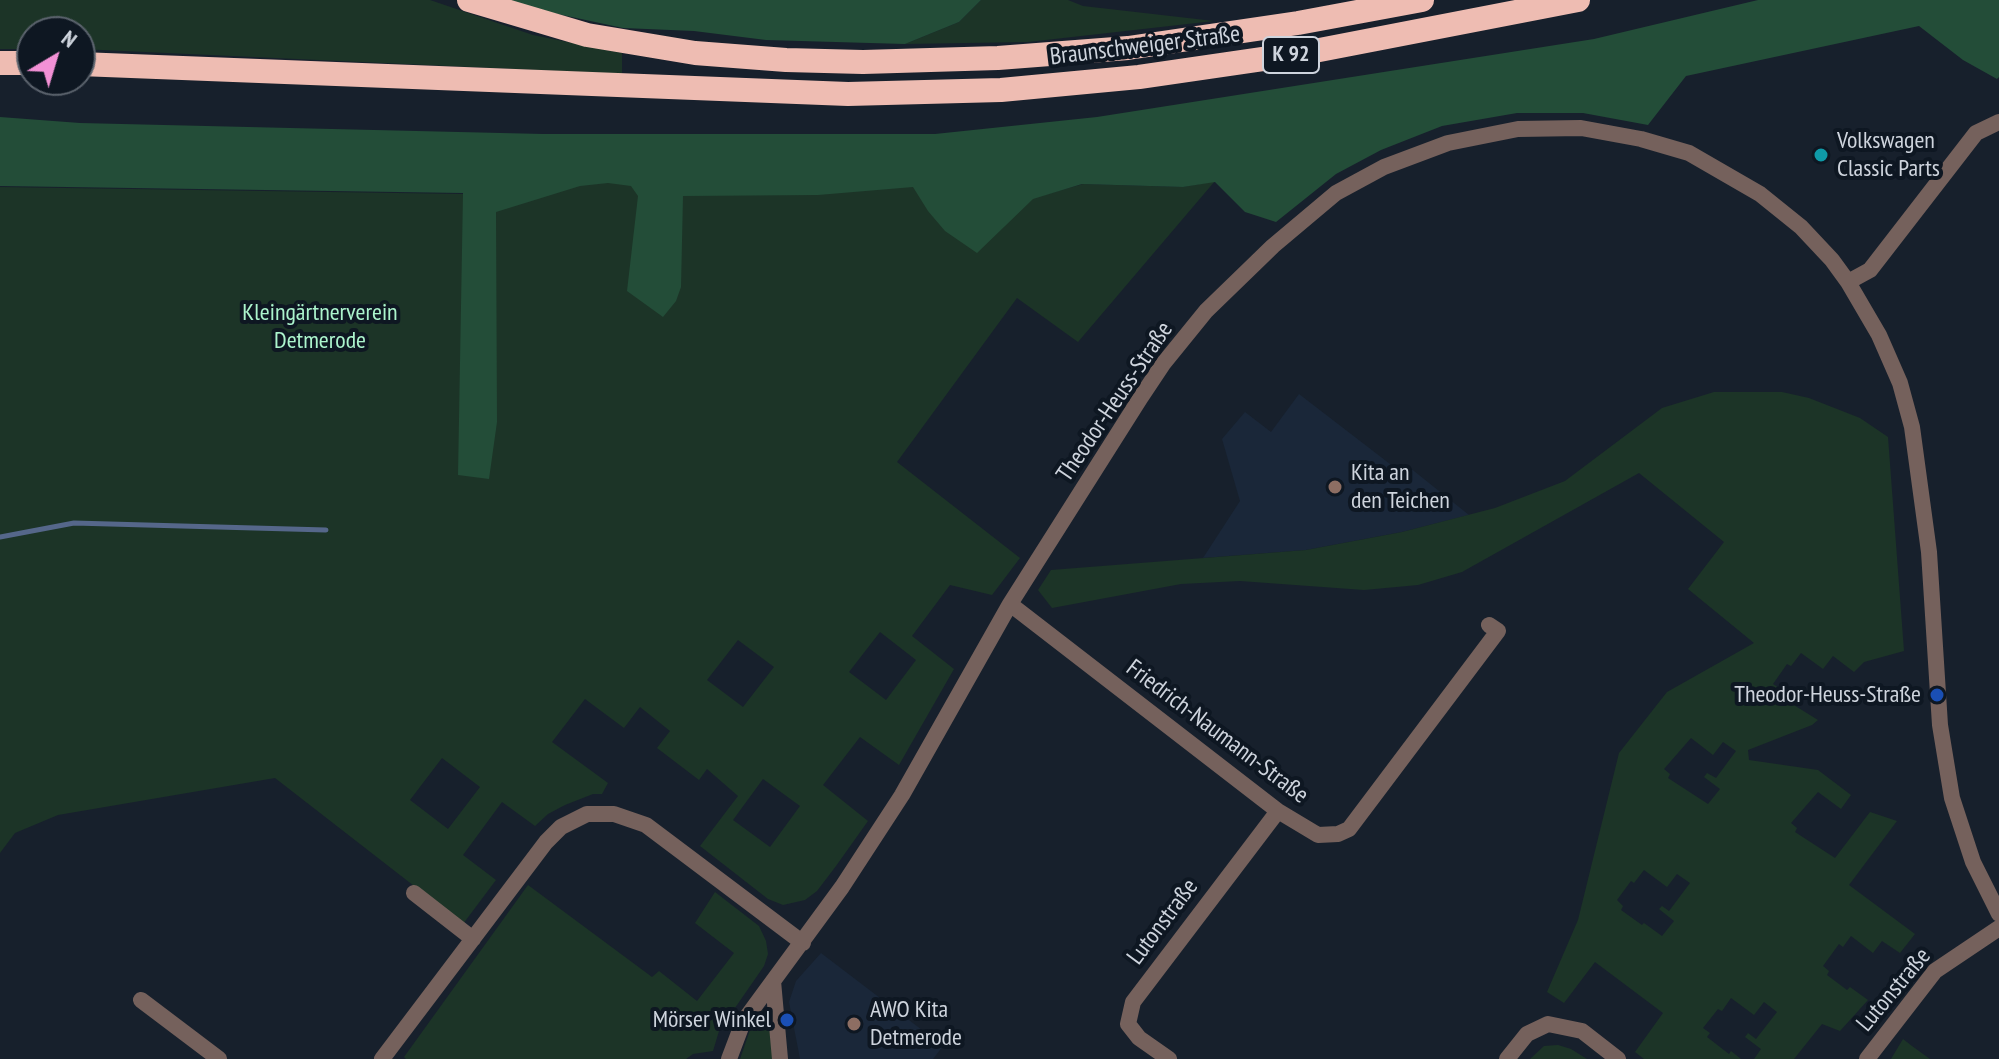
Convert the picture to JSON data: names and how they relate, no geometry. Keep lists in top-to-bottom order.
{
  "streets": {
    "highway": ["Braunschweiger Straße", "K 92"],
    "street": ["Theodor-Heuss-Straße", "Friedrich-Naumann-Straße", "Lutonstraße"]
  },
  "crossings": [
    ["Theodor-Heuss-Straße", "Friedrich-Naumann-Straße"],
    ["Friedrich-Naumann-Straße", "Lutonstraße"]
  ],
  "parks": ["Kleingärtnerverein Detmerode"],
  "places": [
    "Volkswagen Classic Parts",
    "Kita an den Teichen",
    "Theodor-Heuss-Straße",
    "Mörser Winkel",
    "AWO Kita Detmerode"
  ],
  "north": "top right"
}
